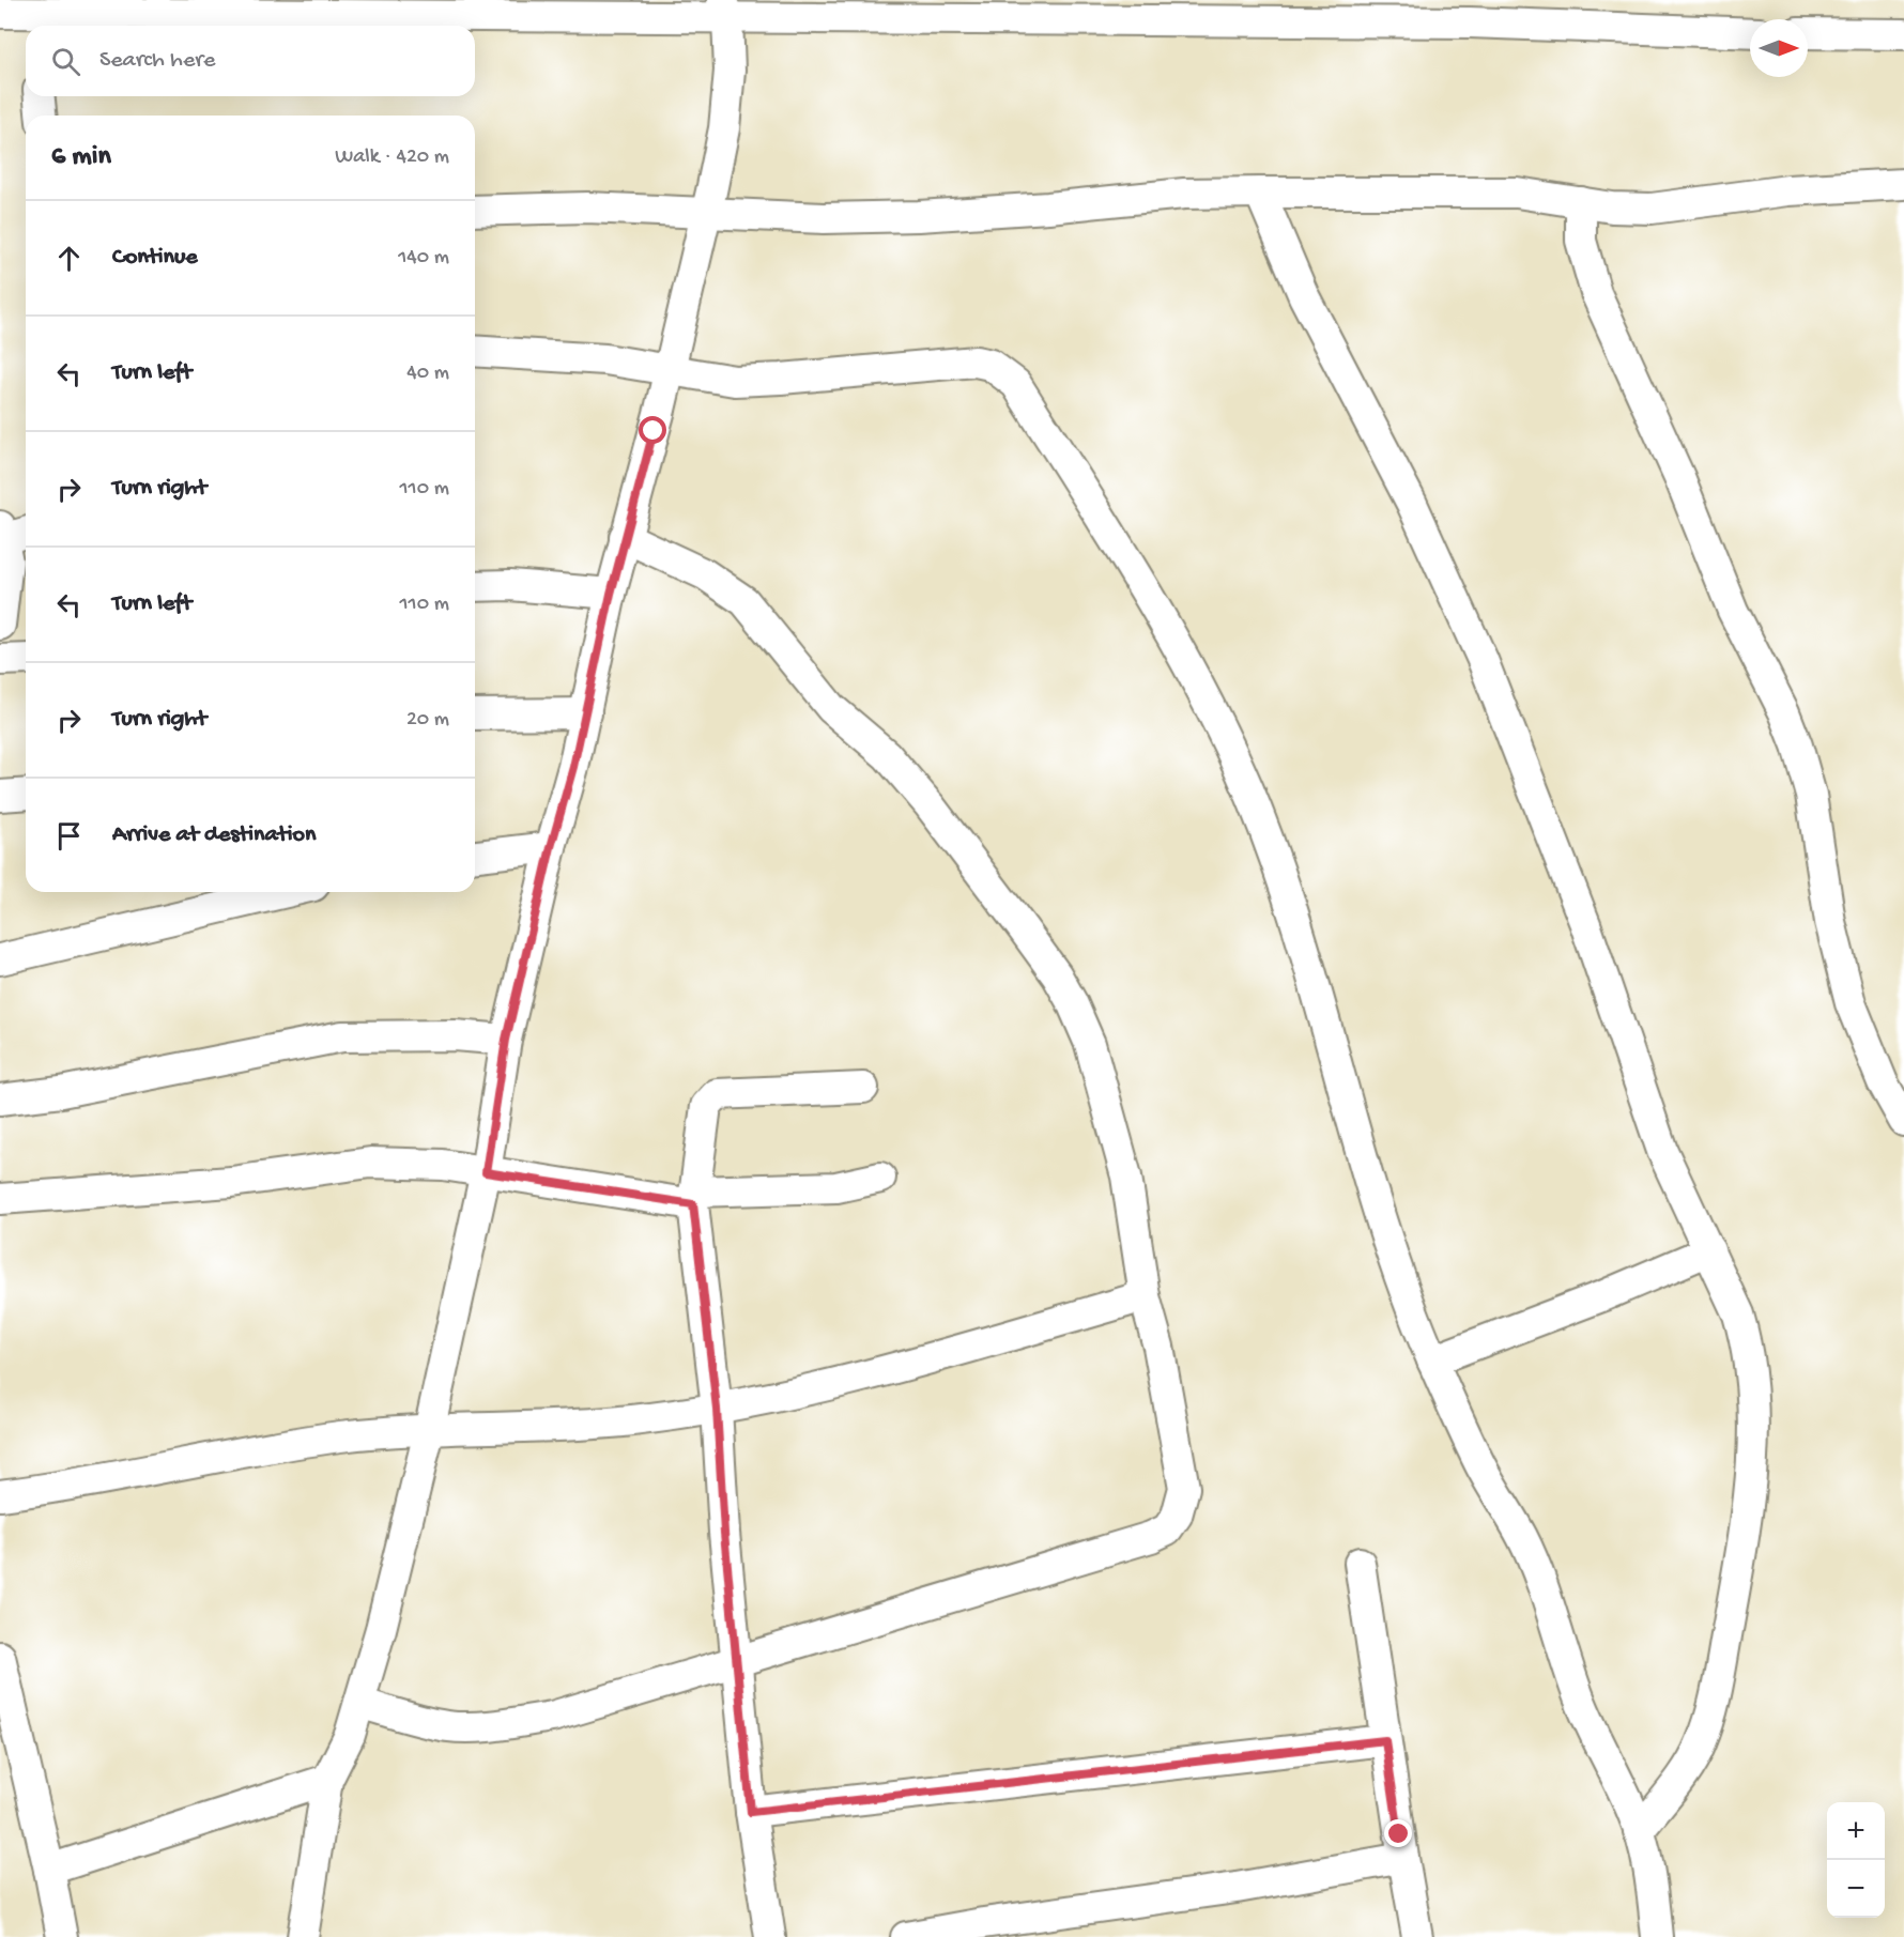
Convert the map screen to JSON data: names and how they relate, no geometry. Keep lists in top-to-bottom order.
{
  "north": "right",
  "page": {
    "search": "Search here",
    "heading": ["6 min", "Walk · 420 m"],
    "list": [
      ["Continue", "140 m"],
      ["Turn left", "40 m"],
      ["Turn right", "110 m"],
      ["Turn left", "110 m"],
      ["Turn right", "20 m"],
      "Arrive at destination"
    ],
    "map_buttons": ["+", "−"]
  }
}
